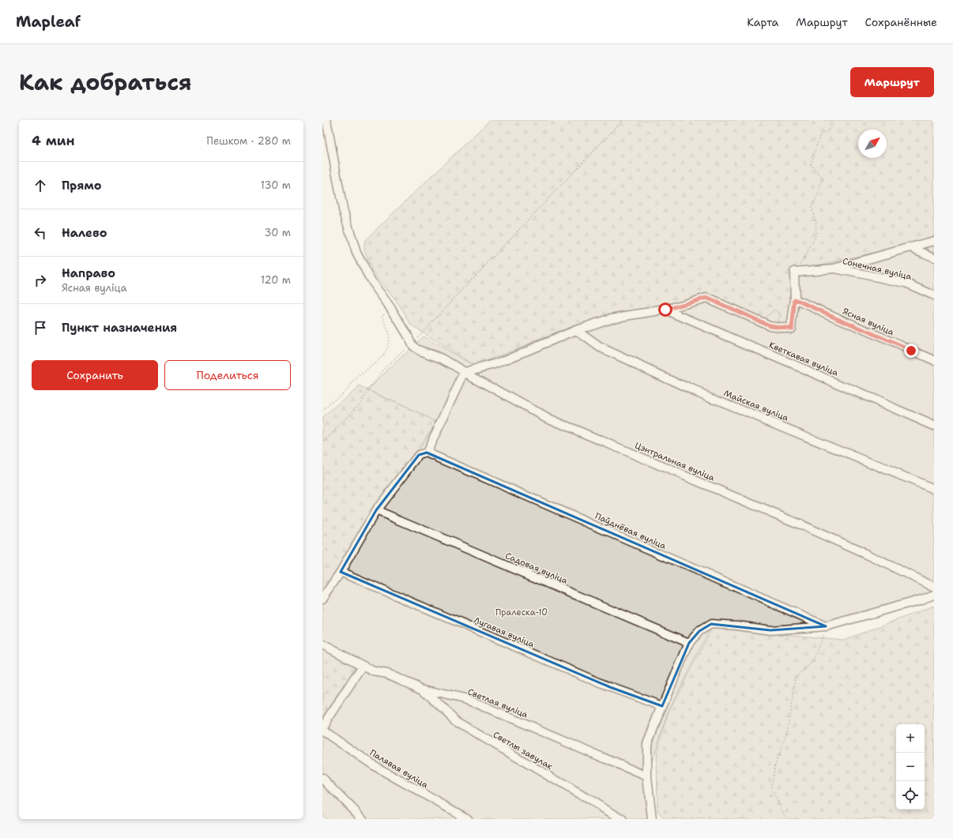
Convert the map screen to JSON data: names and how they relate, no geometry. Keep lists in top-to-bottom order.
{
  "streets": {
    "street": [
      "Сонечная вуліца",
      "Ясная вуліца",
      "Кветкавая вуліца",
      "Майская вуліца",
      "Цэнтральная вуліца",
      "Паўднёвая вуліца",
      "Садовая вуліца",
      "Лугавая вуліца",
      "Светлая вуліца",
      "Светлы завулак",
      "Палявая вуліца"
    ]
  },
  "crossings": [
    ["Светлая вуліца", "Светлы завулак"]
  ],
  "parks": ["Пралеска-10"],
  "north": "top right",
  "page": {
    "header": "Mapleaf",
    "nav": ["Карта", "Маршрут", "Сохранённые"],
    "title": "Как добраться",
    "buttons": [
      "Маршрут",
      ["Сохранить", "Поделиться"]
    ],
    "heading": ["4 мин", "Пешком · 280 m"],
    "list": [
      ["Прямо", "130 m"],
      ["Налево", "30 m"],
      ["Направо", "Ясная вуліца", "120 m"],
      "Пункт назначения"
    ],
    "map_buttons": ["+", "−"]
  }
}
